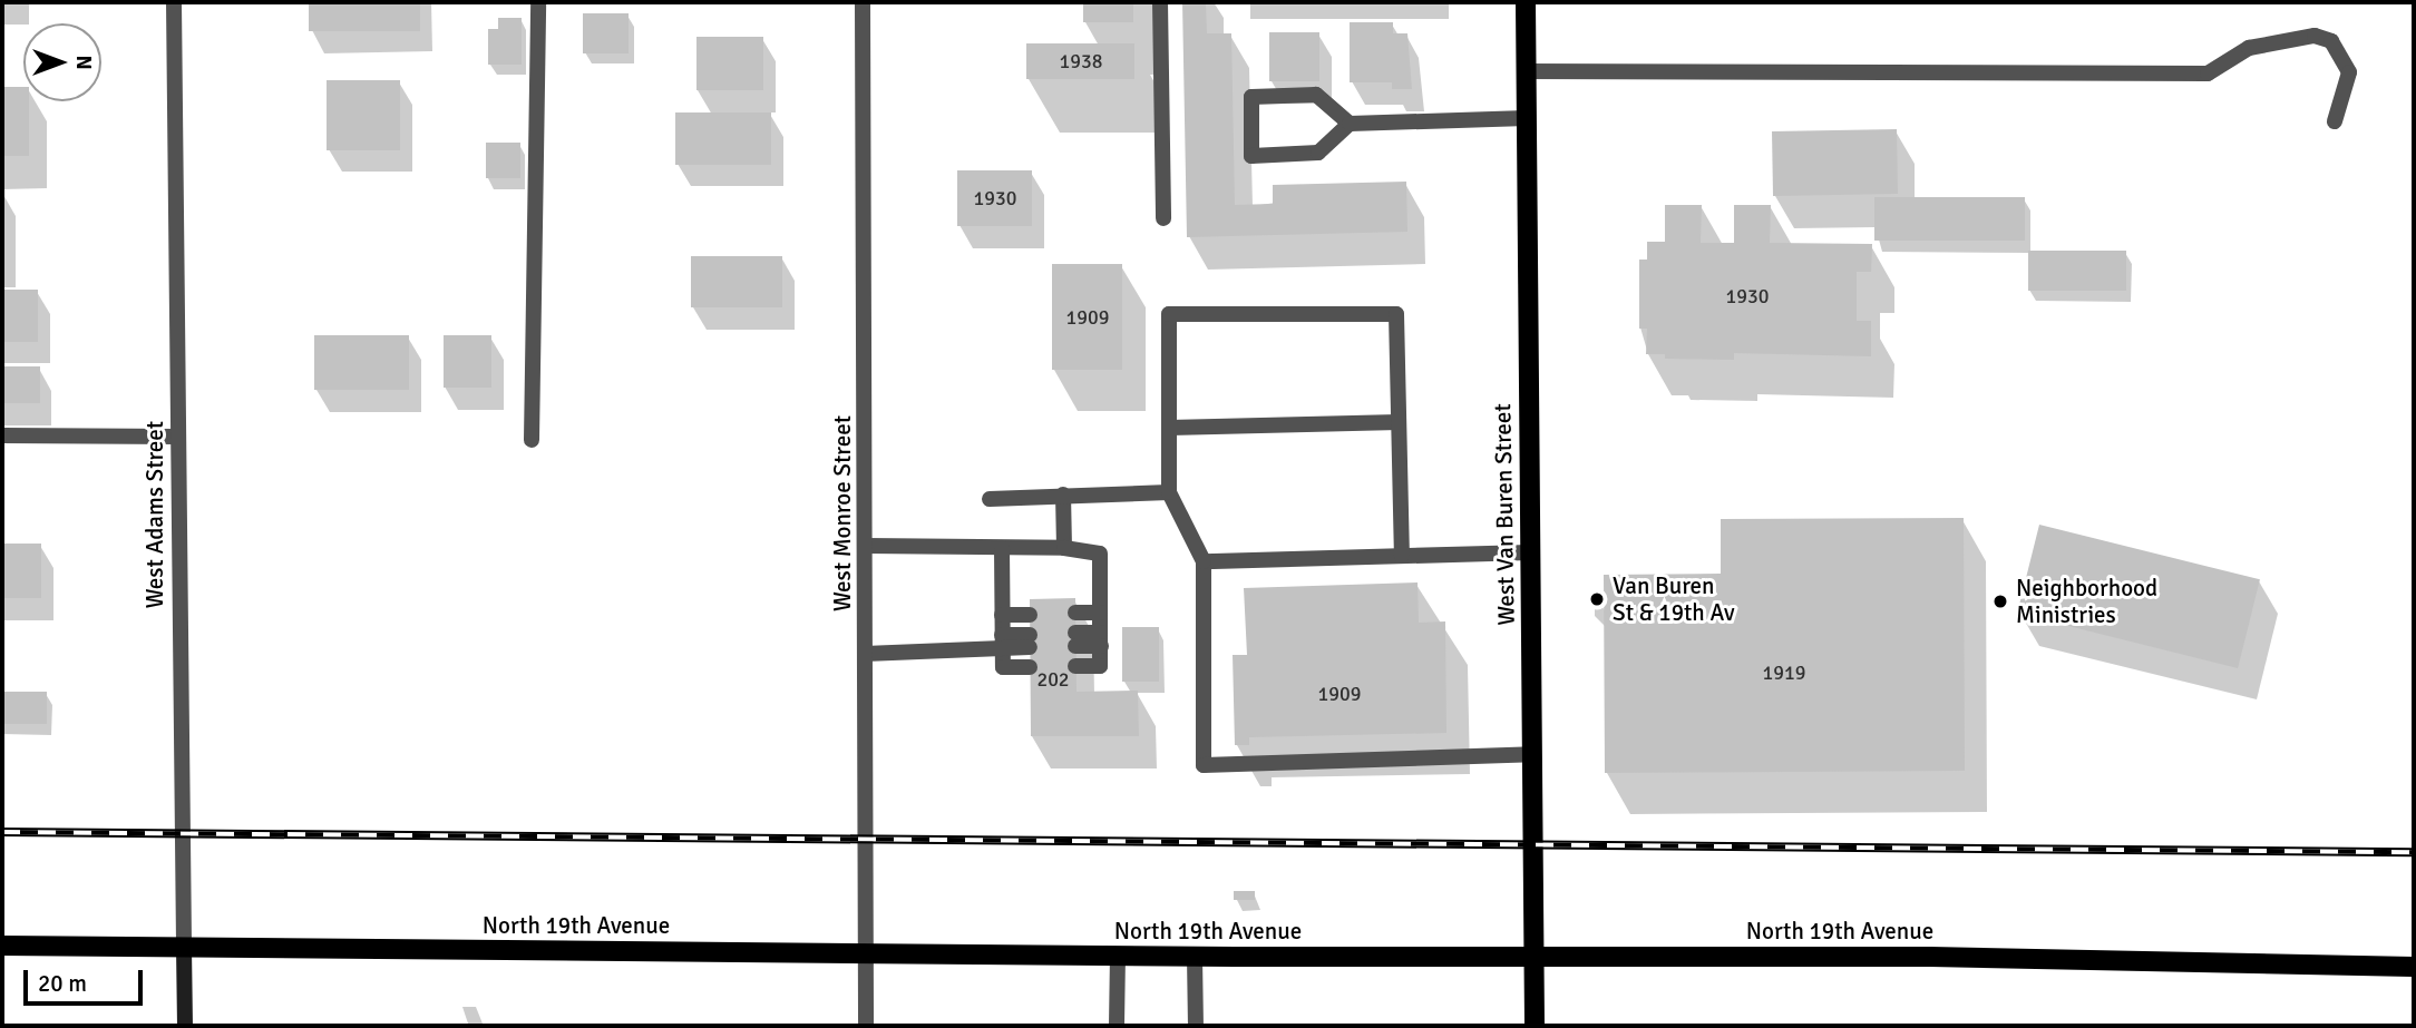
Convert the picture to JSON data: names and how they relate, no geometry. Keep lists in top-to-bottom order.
{
  "streets": {
    "main road": ["West Adams Street", "West Van Buren Street", "North 19th Avenue"],
    "street": ["West Monroe Street"]
  },
  "crossings": [
    ["West Monroe Street", "North 19th Avenue"],
    ["West Adams Street", "North 19th Avenue"],
    ["West Van Buren Street", "North 19th Avenue"]
  ],
  "places": ["Van Buren St & 19th Av", "Neighborhood Ministries"],
  "house_numbers": [
    "1938",
    "1930",
    "1930",
    "1909",
    "1919",
    "202",
    "1909"
  ],
  "scale_bar": "20 m",
  "north": "right"
}
